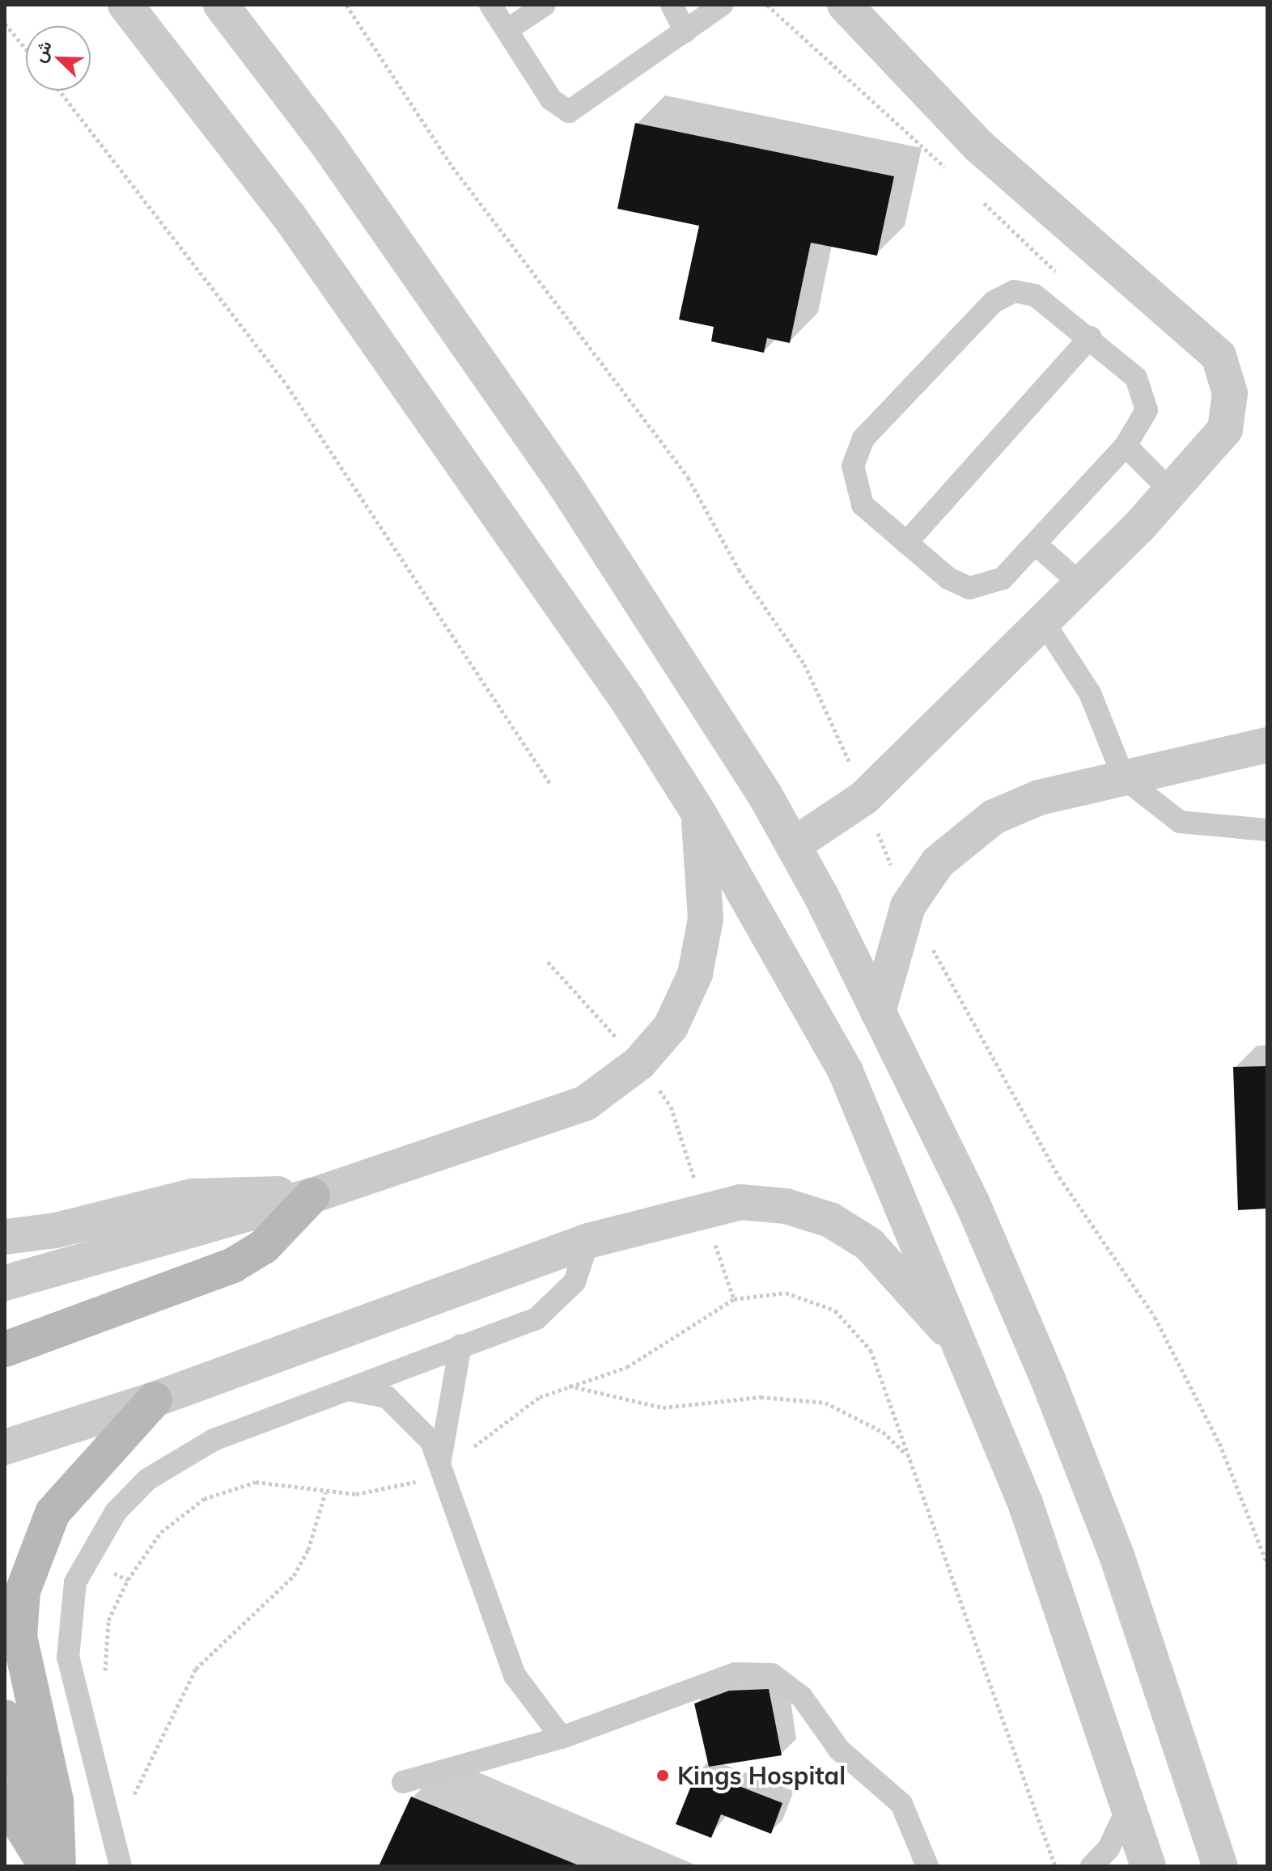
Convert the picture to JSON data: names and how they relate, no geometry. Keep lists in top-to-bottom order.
{
  "places": ["Kings Hospital"],
  "north": "top left"
}
